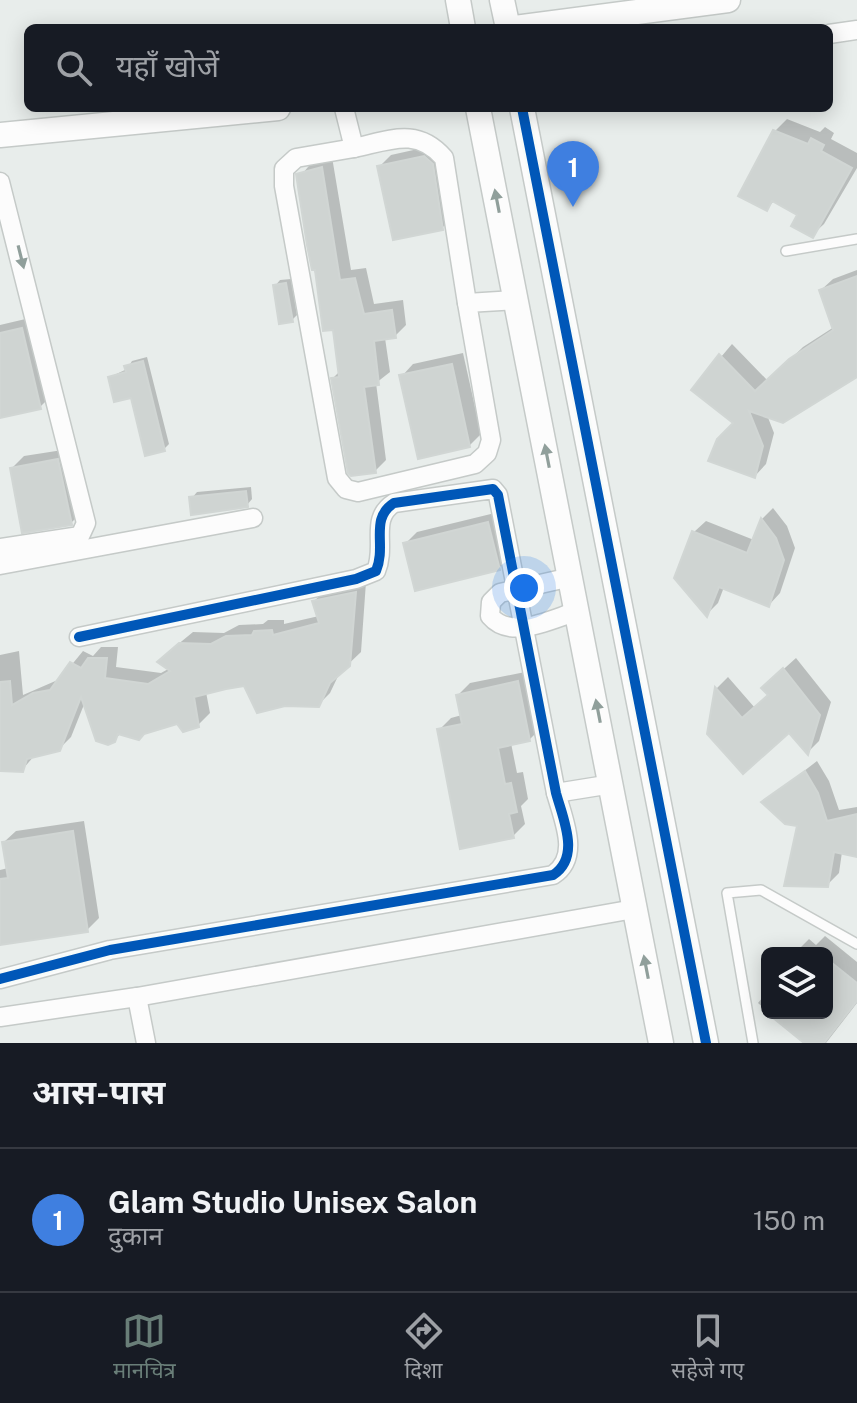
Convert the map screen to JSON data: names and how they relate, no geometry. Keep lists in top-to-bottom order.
{
  "page": {
    "search": "यहाँ खोजें",
    "pins": "1",
    "heading": "आस-पास",
    "list": [
      {
        "mark": "1",
        "name": "Glam Studio Unisex Salon",
        "note": "दुकान",
        "value": "150 m"
      }
    ],
    "nav": ["मानचित्र", "दिशा", "सहेजे गए"]
  }
}
